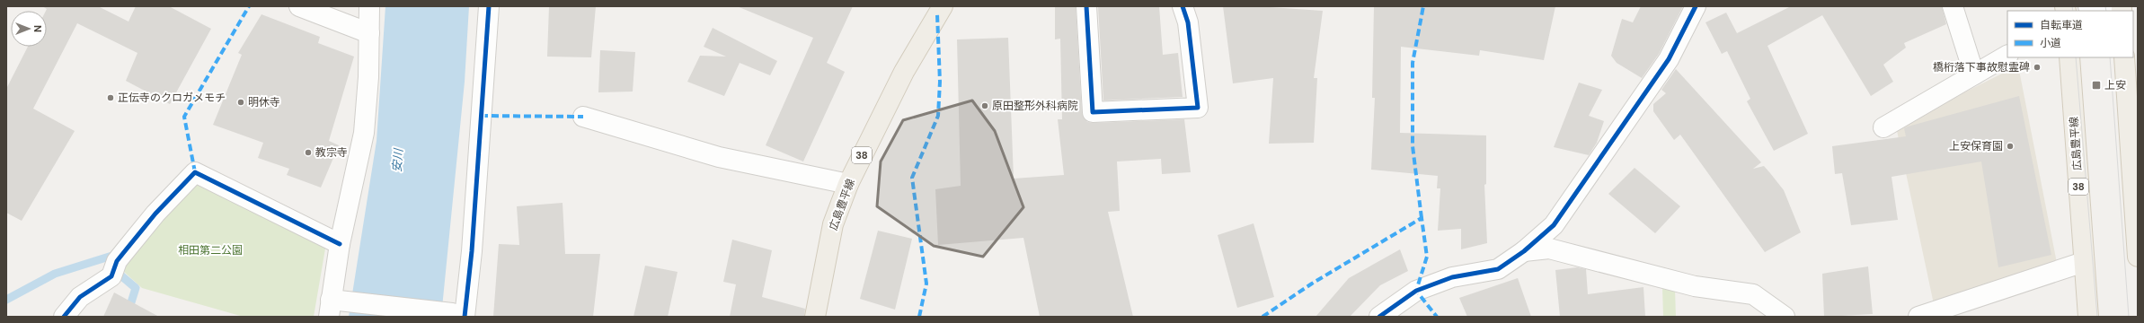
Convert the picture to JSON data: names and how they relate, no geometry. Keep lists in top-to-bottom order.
{
  "streets": {
    "main road": ["広島豊平線", "38"]
  },
  "water": ["安川"],
  "parks": ["相田第二公園"],
  "places": {
    "other": [
      "橋桁落下事故慰霊碑",
      "正伝寺のクロガメモチ",
      "明休寺",
      "原田整形外科病院",
      "上安保育園",
      "教宗寺"
    ],
    "transit": ["上安"]
  },
  "legend": ["自転車道", "小道"],
  "north": "right"
}
